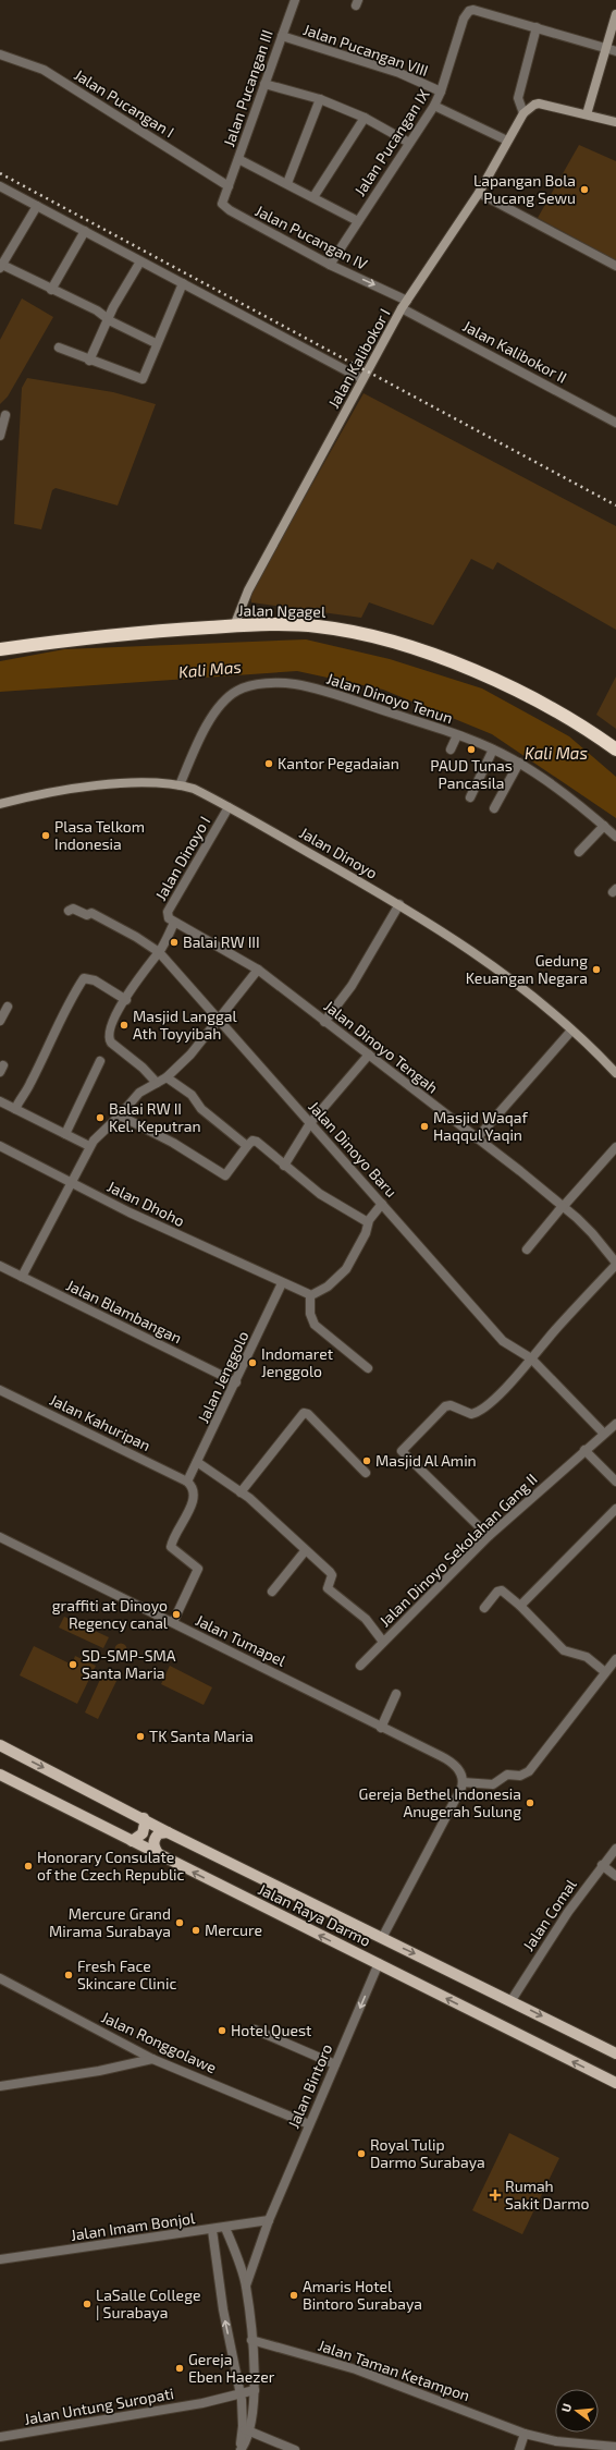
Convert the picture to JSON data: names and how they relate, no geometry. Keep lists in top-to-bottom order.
{
  "streets": {
    "highway": ["Jalan Ngagel"],
    "main road": ["Jalan Raya Darmo"],
    "street": [
      "Jalan Pucangan VIII",
      "Jalan Pucangan III",
      "Jalan Pucangan I",
      "Jalan Pucangan IX",
      "Jalan Pucangan IV",
      "Jalan Kalibokor II",
      "Jalan Kalibokor I",
      "Jalan Dinoyo Tenun",
      "Jalan Dinoyo",
      "Jalan Dinoyo I",
      "Jalan Dinoyo Tengah",
      "Jalan Dinoyo Baru",
      "Jalan Dhoho",
      "Jalan Blambangan",
      "Jalan Jenggolo",
      "Jalan Kahuripan",
      "Jalan Dinoyo Sekolahan Gang II",
      "Jalan Tumapel",
      "Jalan Comal",
      "Jalan Ronggolawe",
      "Jalan Bintoro",
      "Jalan Imam Bonjol",
      "Jalan Taman Ketampon",
      "Jalan Untung Suropati"
    ]
  },
  "crossings": [
    ["Jalan Pucangan VIII", "Jalan Pucangan III"],
    ["Jalan Pucangan VIII", "Jalan Pucangan IX"],
    ["Jalan Pucangan III", "Jalan Pucangan I"],
    ["Jalan Pucangan III", "Jalan Pucangan IV"],
    ["Jalan Pucangan I", "Jalan Pucangan IV"],
    ["Jalan Pucangan IX", "Jalan Pucangan IV"],
    ["Jalan Pucangan IV", "Jalan Kalibokor II"],
    ["Jalan Pucangan IV", "Jalan Kalibokor I"],
    ["Jalan Kalibokor II", "Jalan Kalibokor I"],
    ["Jalan Kalibokor I", "Jalan Ngagel"],
    ["Jalan Dinoyo Tenun", "Jalan Dinoyo"],
    ["Jalan Dinoyo", "Jalan Dinoyo I"],
    ["Jalan Dinoyo I", "Jalan Dinoyo Tengah"],
    ["Jalan Dinoyo Baru", "Jalan Dinoyo Sekolahan Gang II"],
    ["Jalan Dhoho", "Jalan Jenggolo"],
    ["Jalan Blambangan", "Jalan Jenggolo"],
    ["Jalan Jenggolo", "Jalan Kahuripan"],
    ["Jalan Raya Darmo", "Jalan Comal"],
    ["Jalan Raya Darmo", "Jalan Bintoro"],
    ["Jalan Ronggolawe", "Jalan Bintoro"],
    ["Jalan Bintoro", "Jalan Imam Bonjol"]
  ],
  "one_way": ["Jalan Pucangan IV"],
  "water": ["Kali Mas"],
  "places": {
    "other": [
      "Lapangan Bola Pucang Sewu",
      "PAUD Tunas Pancasila",
      "Kantor Pegadaian",
      "Plasa Telkom Indonesia",
      "Balai RW III",
      "Gedung Keuangan Negara",
      "Masjid Langgal Ath Toyyibah",
      "Balai RW II Kel. Keputran",
      "Masjid Waqaf Haqqul Yaqin",
      "Indomaret Jenggolo",
      "Masjid Al Amin",
      "graffiti at Dinoyo Regency canal",
      "SD-SMP-SMA Santa Maria",
      "TK Santa Maria",
      "Gereja Bethel Indonesia Anugerah Sulung",
      "Honorary Consulate of the Czech Republic",
      "Mercure Grand Mirama Surabaya",
      "Mercure",
      "Fresh Face Skincare Clinic",
      "Hotel Quest",
      "Royal Tulip Darmo Surabaya",
      "Amaris Hotel Bintoro Surabaya",
      "LaSalle College | Surabaya",
      "Gereja Eben Haezer"
    ],
    "health": ["Rumah Sakit Darmo"]
  },
  "north": "left"
}
